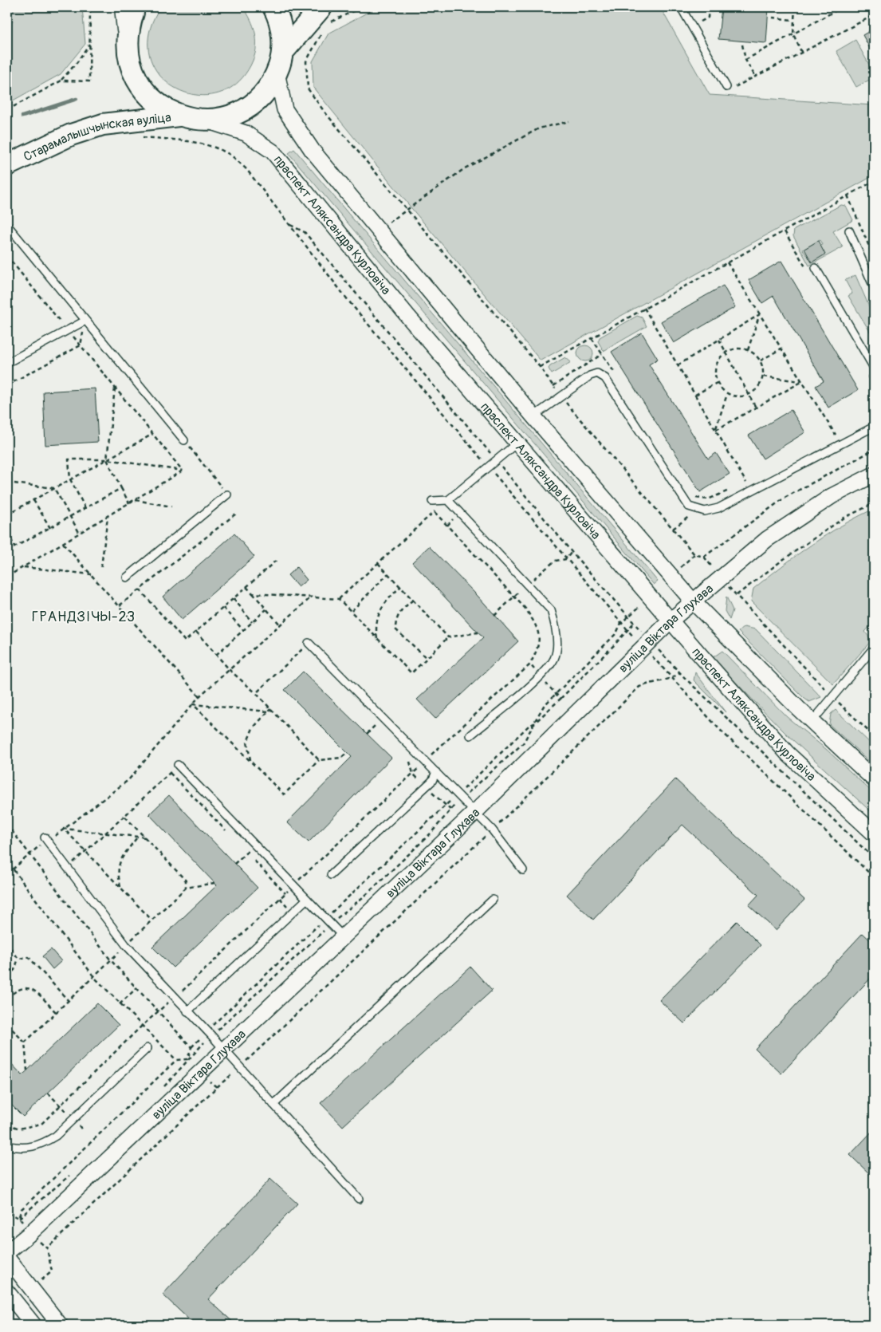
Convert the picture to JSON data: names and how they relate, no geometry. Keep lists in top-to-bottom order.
{
  "streets": {
    "main road": ["Старамалышчынская вуліца"],
    "street": ["праспект Аляксандра Курловіча", "вуліца Віктара Глухава"]
  },
  "crossings": [
    ["праспект Аляксандра Курловіча", "вуліца Віктара Глухава"]
  ],
  "districts": ["ГРАНДЗІЧЫ-23"]
}
